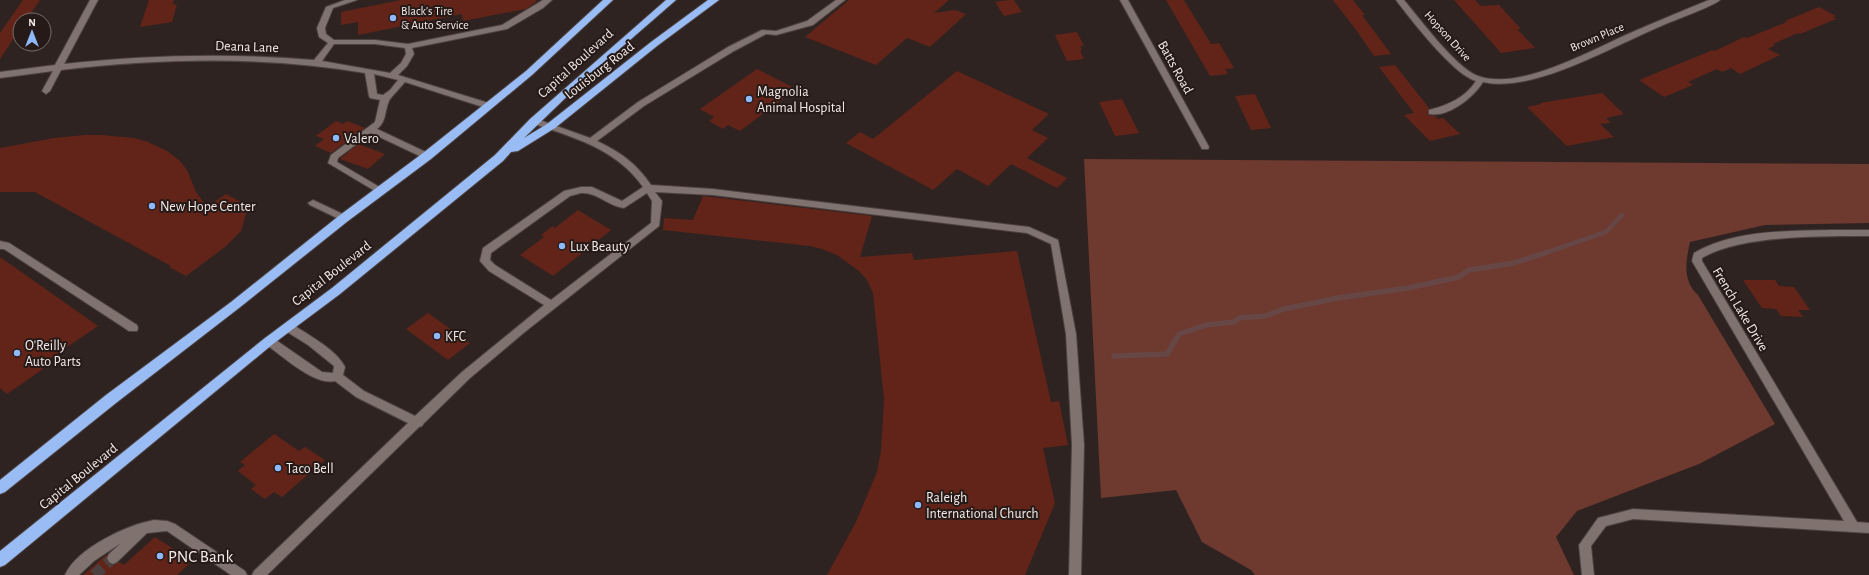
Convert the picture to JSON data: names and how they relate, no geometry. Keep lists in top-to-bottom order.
{
  "streets": {
    "highway": ["Capital Boulevard", "Louisburg Road"],
    "street": [
      "Hopson Drive",
      "Brown Place",
      "Deana Lane",
      "Batts Road",
      "French Lake Drive"
    ]
  },
  "crossings": [
    ["Hopson Drive", "Brown Place"],
    ["Deana Lane", "Capital Boulevard"],
    ["Capital Boulevard", "Louisburg Road"]
  ],
  "places": [
    "Black’s Tire & Auto Service",
    "Magnolia Animal Hospital",
    "Valero",
    "New Hope Center",
    "Lux Beauty",
    "KFC",
    "O'Reilly Auto Parts",
    "Taco Bell",
    "Raleigh International Church",
    "PNC Bank"
  ],
  "north": "top"
}
